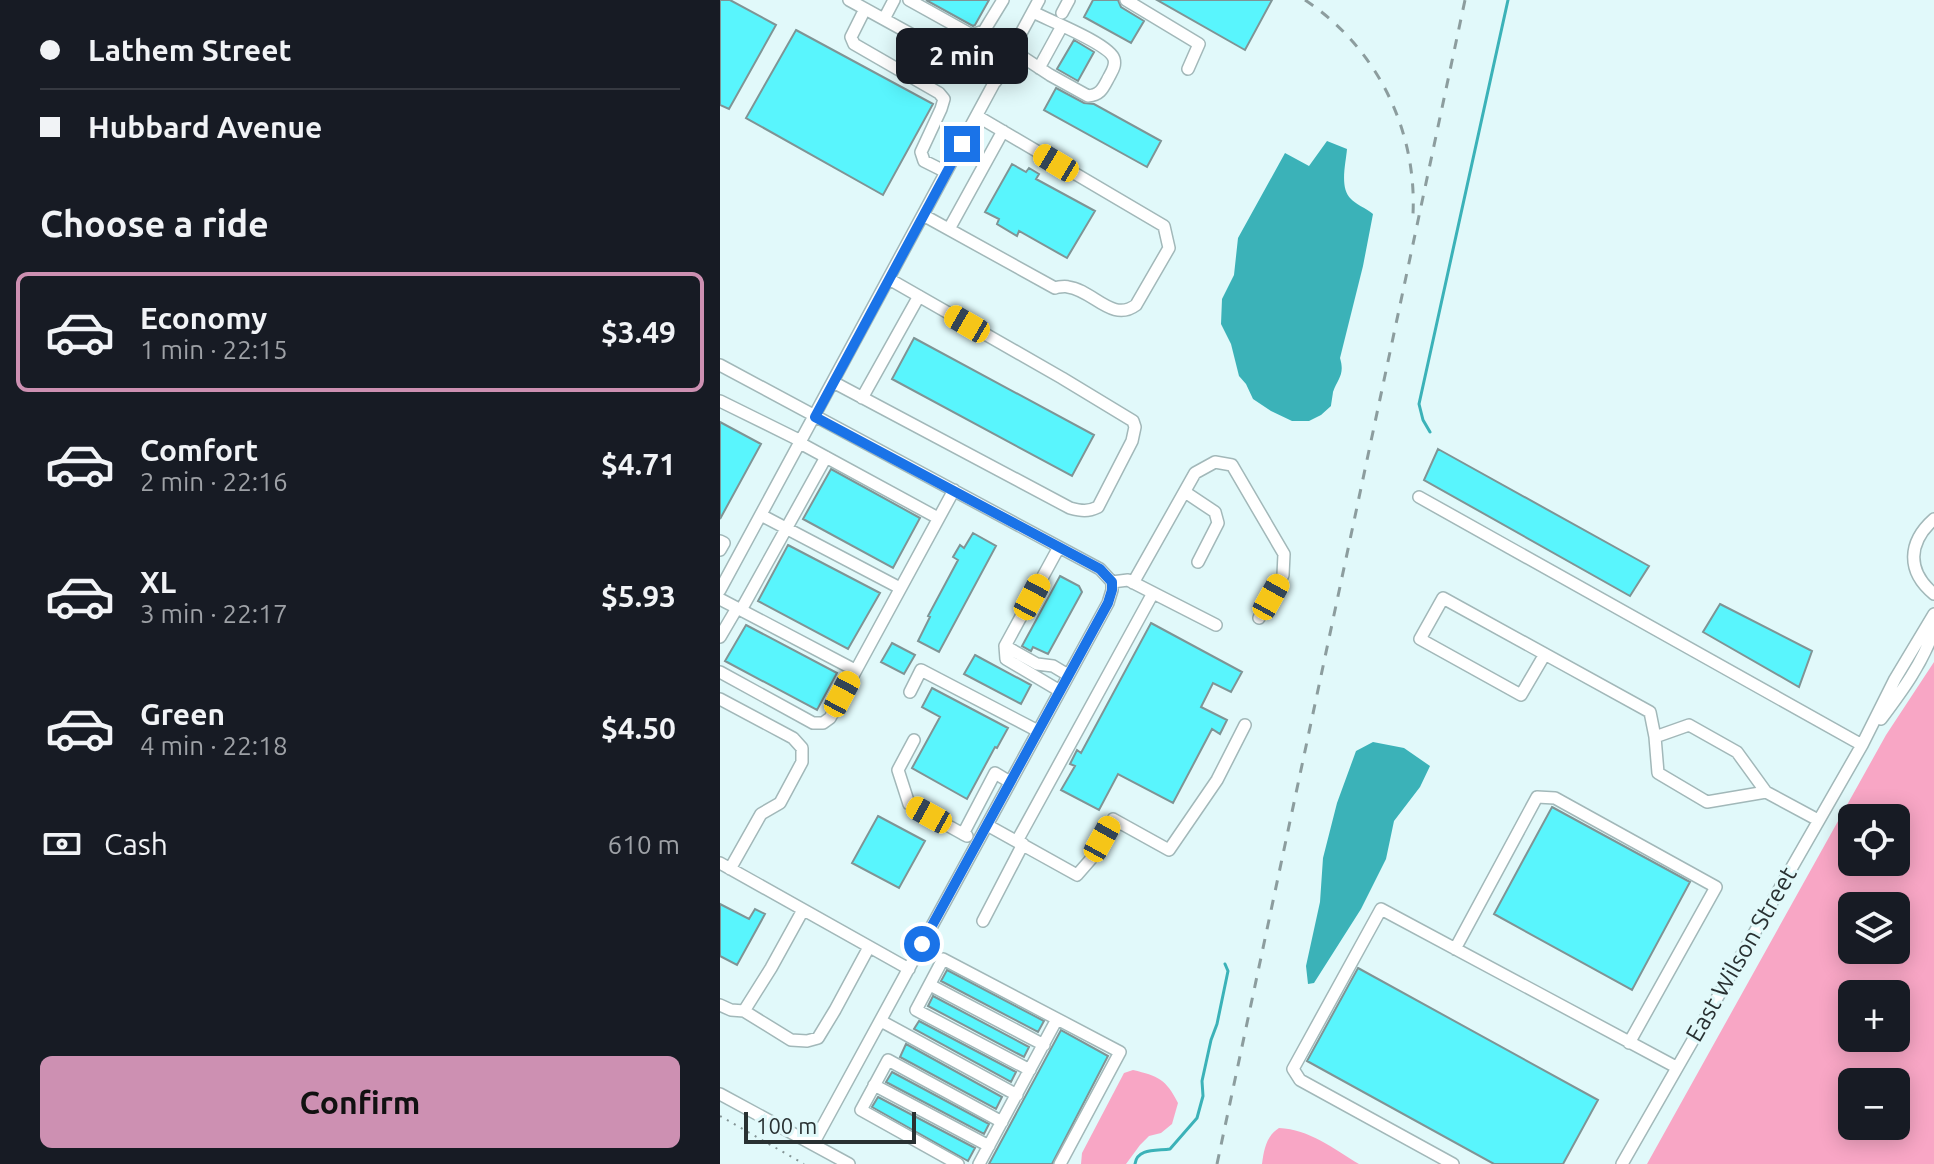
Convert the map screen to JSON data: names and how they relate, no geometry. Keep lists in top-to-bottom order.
{
  "streets": {
    "street": ["East Wilson Street"]
  },
  "scale_bar": "100 m",
  "page": {
    "banner": ["Lathem Street", "Hubbard Avenue"],
    "bubble": "2 min",
    "heading": "Choose a ride",
    "list": [
      {
        "name": "Economy",
        "note": "1 min · 22:15",
        "value": "$3.49"
      },
      {
        "name": "Comfort",
        "note": "2 min · 22:16",
        "value": "$4.71"
      },
      {
        "name": "XL",
        "note": "3 min · 22:17",
        "value": "$5.93"
      },
      {
        "name": "Green",
        "note": "4 min · 22:18",
        "value": "$4.50"
      }
    ],
    "pay": ["Cash", "610 m"],
    "map_buttons": ["+", "−"],
    "buttons": "Confirm",
    "scale": "100 m"
  }
}
